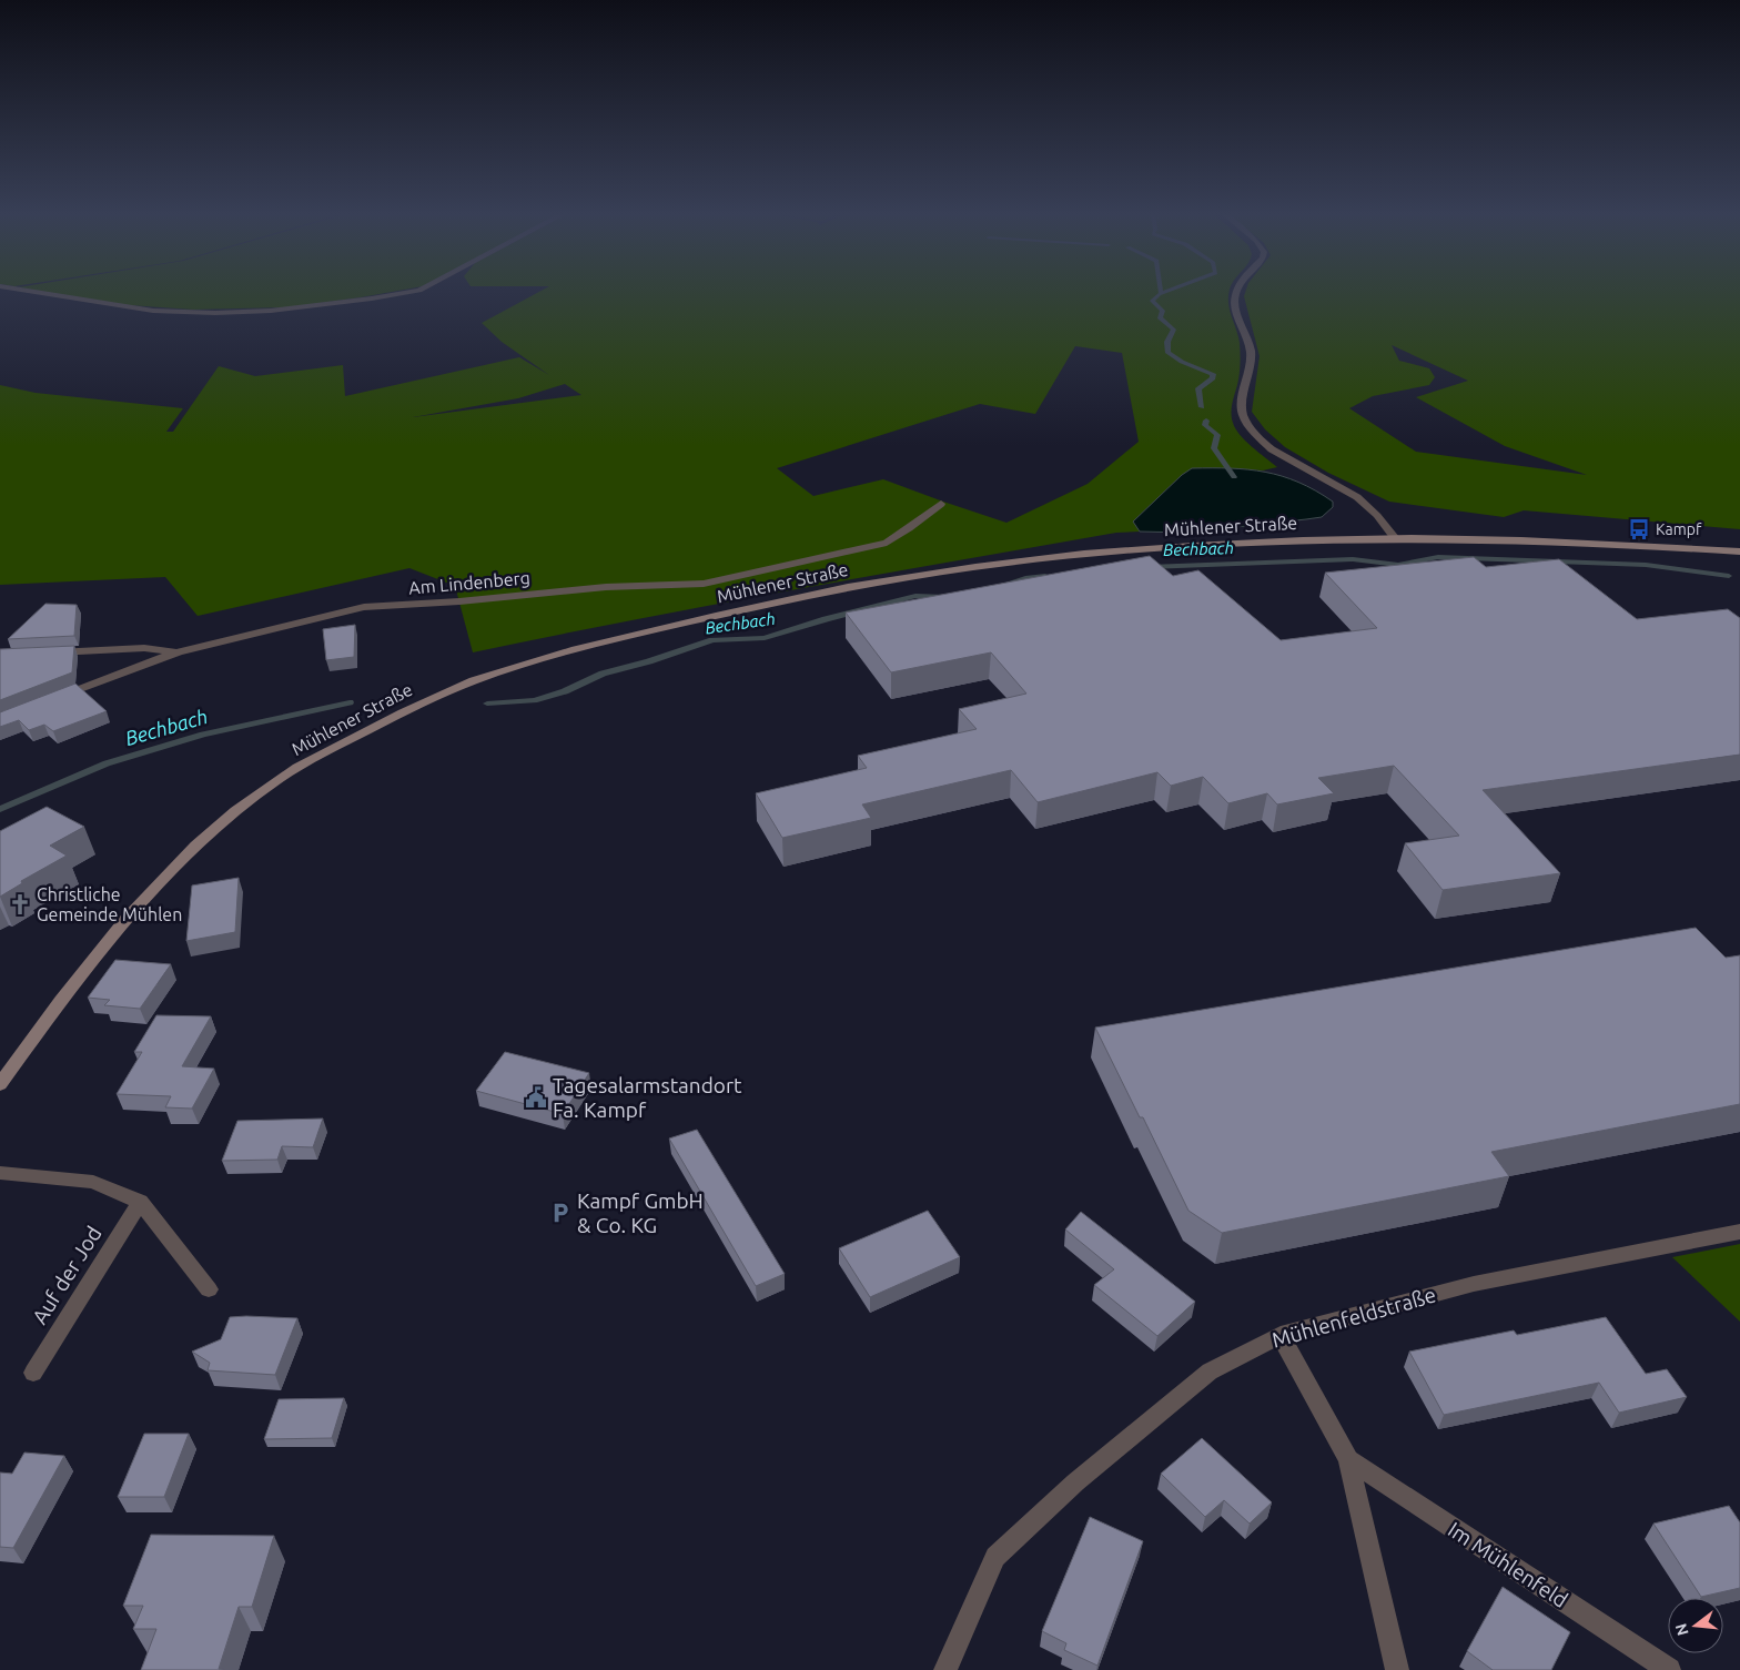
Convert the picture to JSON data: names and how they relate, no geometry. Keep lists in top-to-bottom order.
{
  "streets": {
    "main road": ["Mühlener Straße"],
    "street": [
      "Am Lindenberg",
      "Auf der Jod",
      "Mühlenfeldstraße",
      "Im Mühlenfeld"
    ]
  },
  "crossings": [
    ["Mühlenfeldstraße", "Im Mühlenfeld"]
  ],
  "water": ["Bechbach"],
  "places": {
    "bus stop": ["Kampf"],
    "church": ["Christliche Gemeinde Mühlen"],
    "public building": ["Tagesalarmstandort Fa. Kampf"],
    "parking": ["Kampf GmbH & Co. KG"]
  },
  "north": "left"
}
